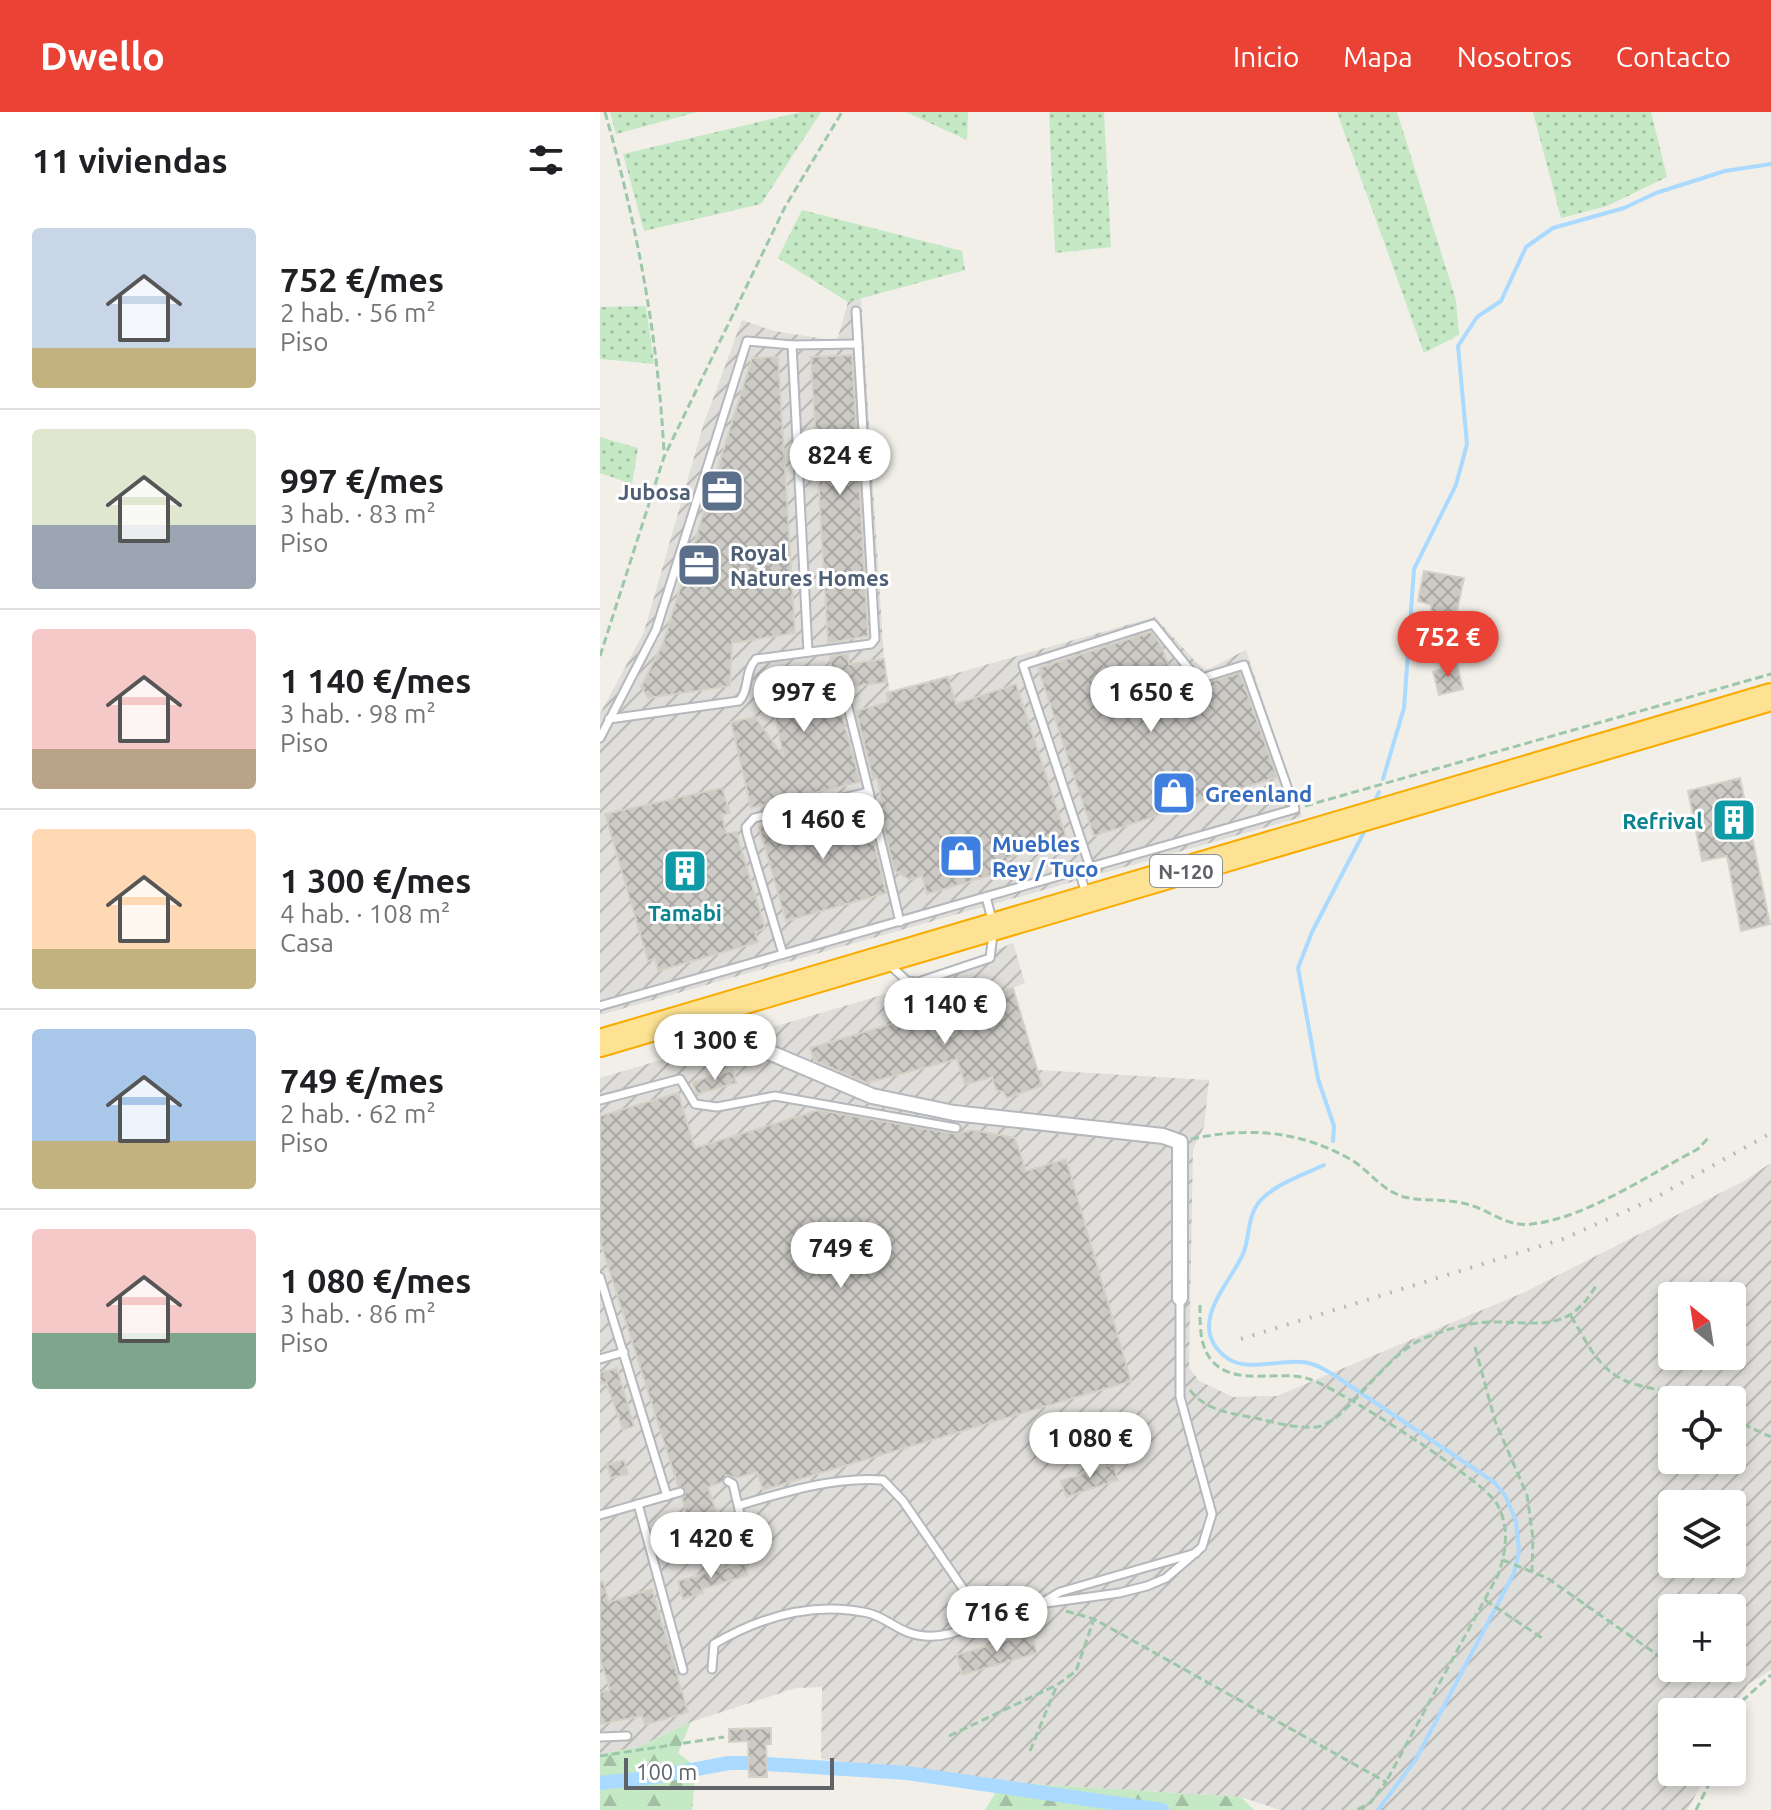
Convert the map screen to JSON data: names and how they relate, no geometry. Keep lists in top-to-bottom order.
{
  "streets": {
    "highway": ["N-120"]
  },
  "places": {
    "office": ["Jubosa", "Royal Natures Homes"],
    "shop": ["Greenland", "Muebles Rey / Tuco"],
    "building": ["Refrival", "Tamabi"]
  },
  "scale_bar": "100 m",
  "north": "top left",
  "page": {
    "header": "Dwello",
    "nav": [
      "Inicio",
      "Mapa",
      "Nosotros",
      "Contacto"
    ],
    "heading": "11 viviendas",
    "list": [
      {
        "name": "752 €/mes",
        "note": "2 hab. · 56 m² · Piso"
      },
      {
        "name": "997 €/mes",
        "note": "3 hab. · 83 m² · Piso"
      },
      {
        "name": "1 140 €/mes",
        "note": "3 hab. · 98 m² · Piso"
      },
      {
        "name": "1 300 €/mes",
        "note": "4 hab. · 108 m² · Casa"
      },
      {
        "name": "749 €/mes",
        "note": "2 hab. · 62 m² · Piso"
      },
      {
        "name": "1 080 €/mes",
        "note": "3 hab. · 86 m² · Piso"
      }
    ],
    "price": [
      "824 €",
      "752 €",
      "997 €",
      "1 650 €",
      "1 460 €",
      "1 140 €",
      "1 300 €",
      "749 €",
      "1 080 €",
      "1 420 €",
      "716 €"
    ],
    "map_buttons": ["+", "−"],
    "scale": "100 m"
  }
}
